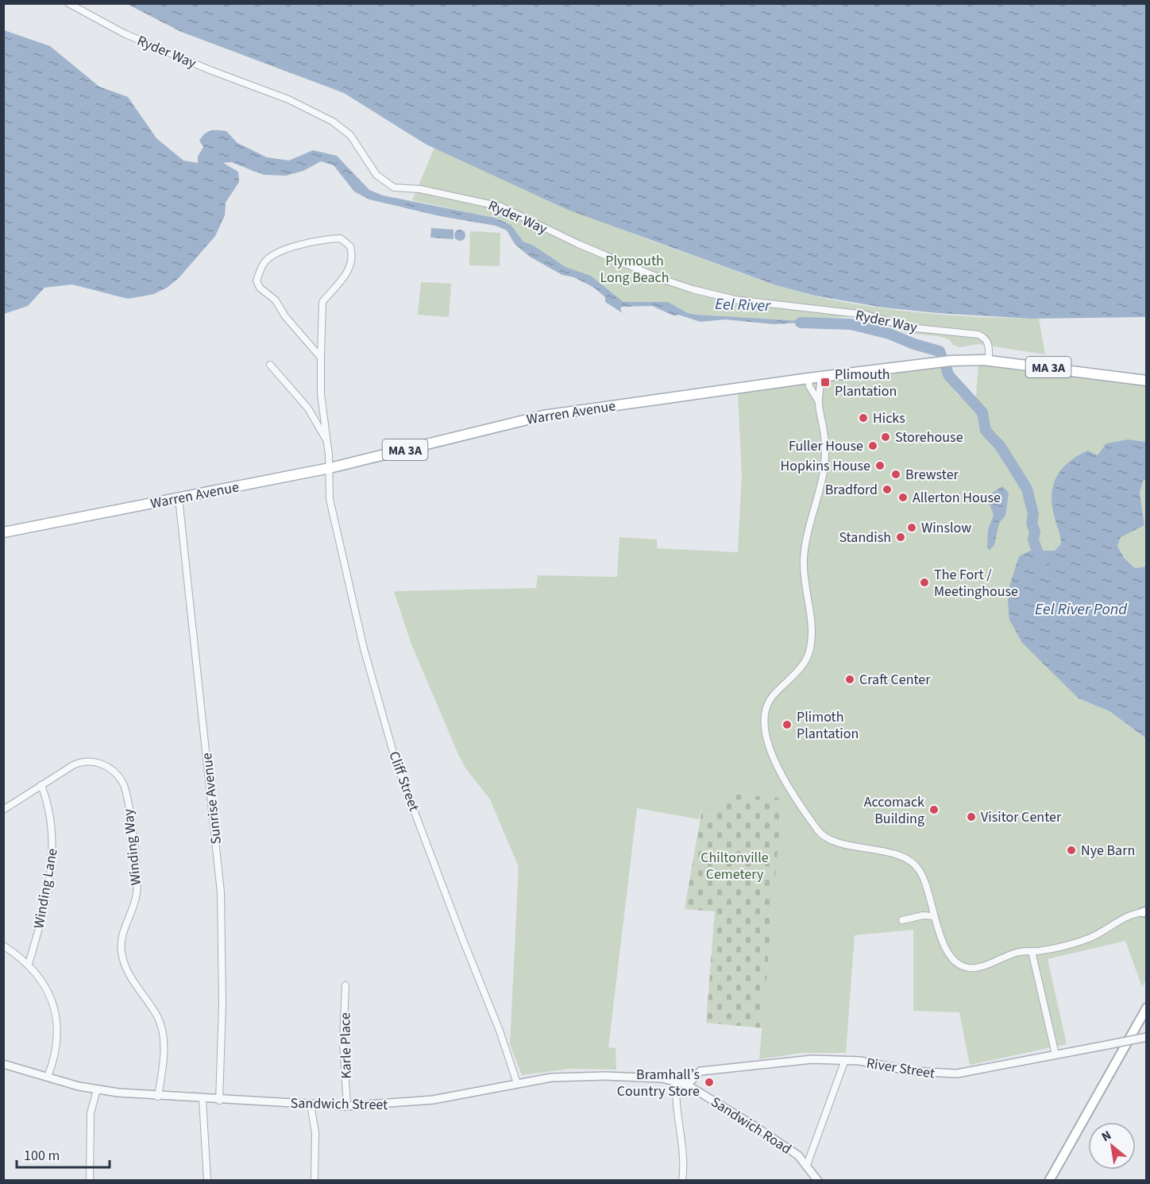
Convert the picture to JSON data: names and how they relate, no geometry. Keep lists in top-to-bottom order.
{
  "streets": {
    "main road": ["MA 3A", "Warren Avenue"],
    "street": [
      "Ryder Way",
      "Cliff Street",
      "Sunrise Avenue",
      "Winding Way",
      "Winding Lane",
      "Karle Place",
      "River Street",
      "Sandwich Street",
      "Sandwich Road"
    ]
  },
  "crossings": [
    ["Ryder Way", "Warren Avenue"],
    ["Warren Avenue", "Cliff Street"],
    ["Warren Avenue", "Sunrise Avenue"],
    ["Cliff Street", "Sandwich Street"],
    ["Sunrise Avenue", "Sandwich Street"],
    ["Winding Way", "Winding Lane"],
    ["Winding Way", "Sandwich Street"],
    ["Karle Place", "Sandwich Street"],
    ["River Street", "Sandwich Road"],
    ["Sandwich Street", "Sandwich Road"]
  ],
  "water": ["Eel River", "Eel River Pond"],
  "parks": ["Plymouth Long Beach", "Chiltonville Cemetery"],
  "places": {
    "transit": ["Plimouth Plantation"],
    "other": [
      "Hicks",
      "Storehouse",
      "Fuller House",
      "Hopkins House",
      "Brewster",
      "Bradford",
      "Allerton House",
      "Winslow",
      "Standish",
      "The Fort / Meetinghouse",
      "Craft Center",
      "Plimoth Plantation",
      "Accomack Building",
      "Visitor Center",
      "Nye Barn",
      "Bramhall’s Country Store"
    ]
  },
  "scale_bar": "100 m",
  "north": "top left"
}
